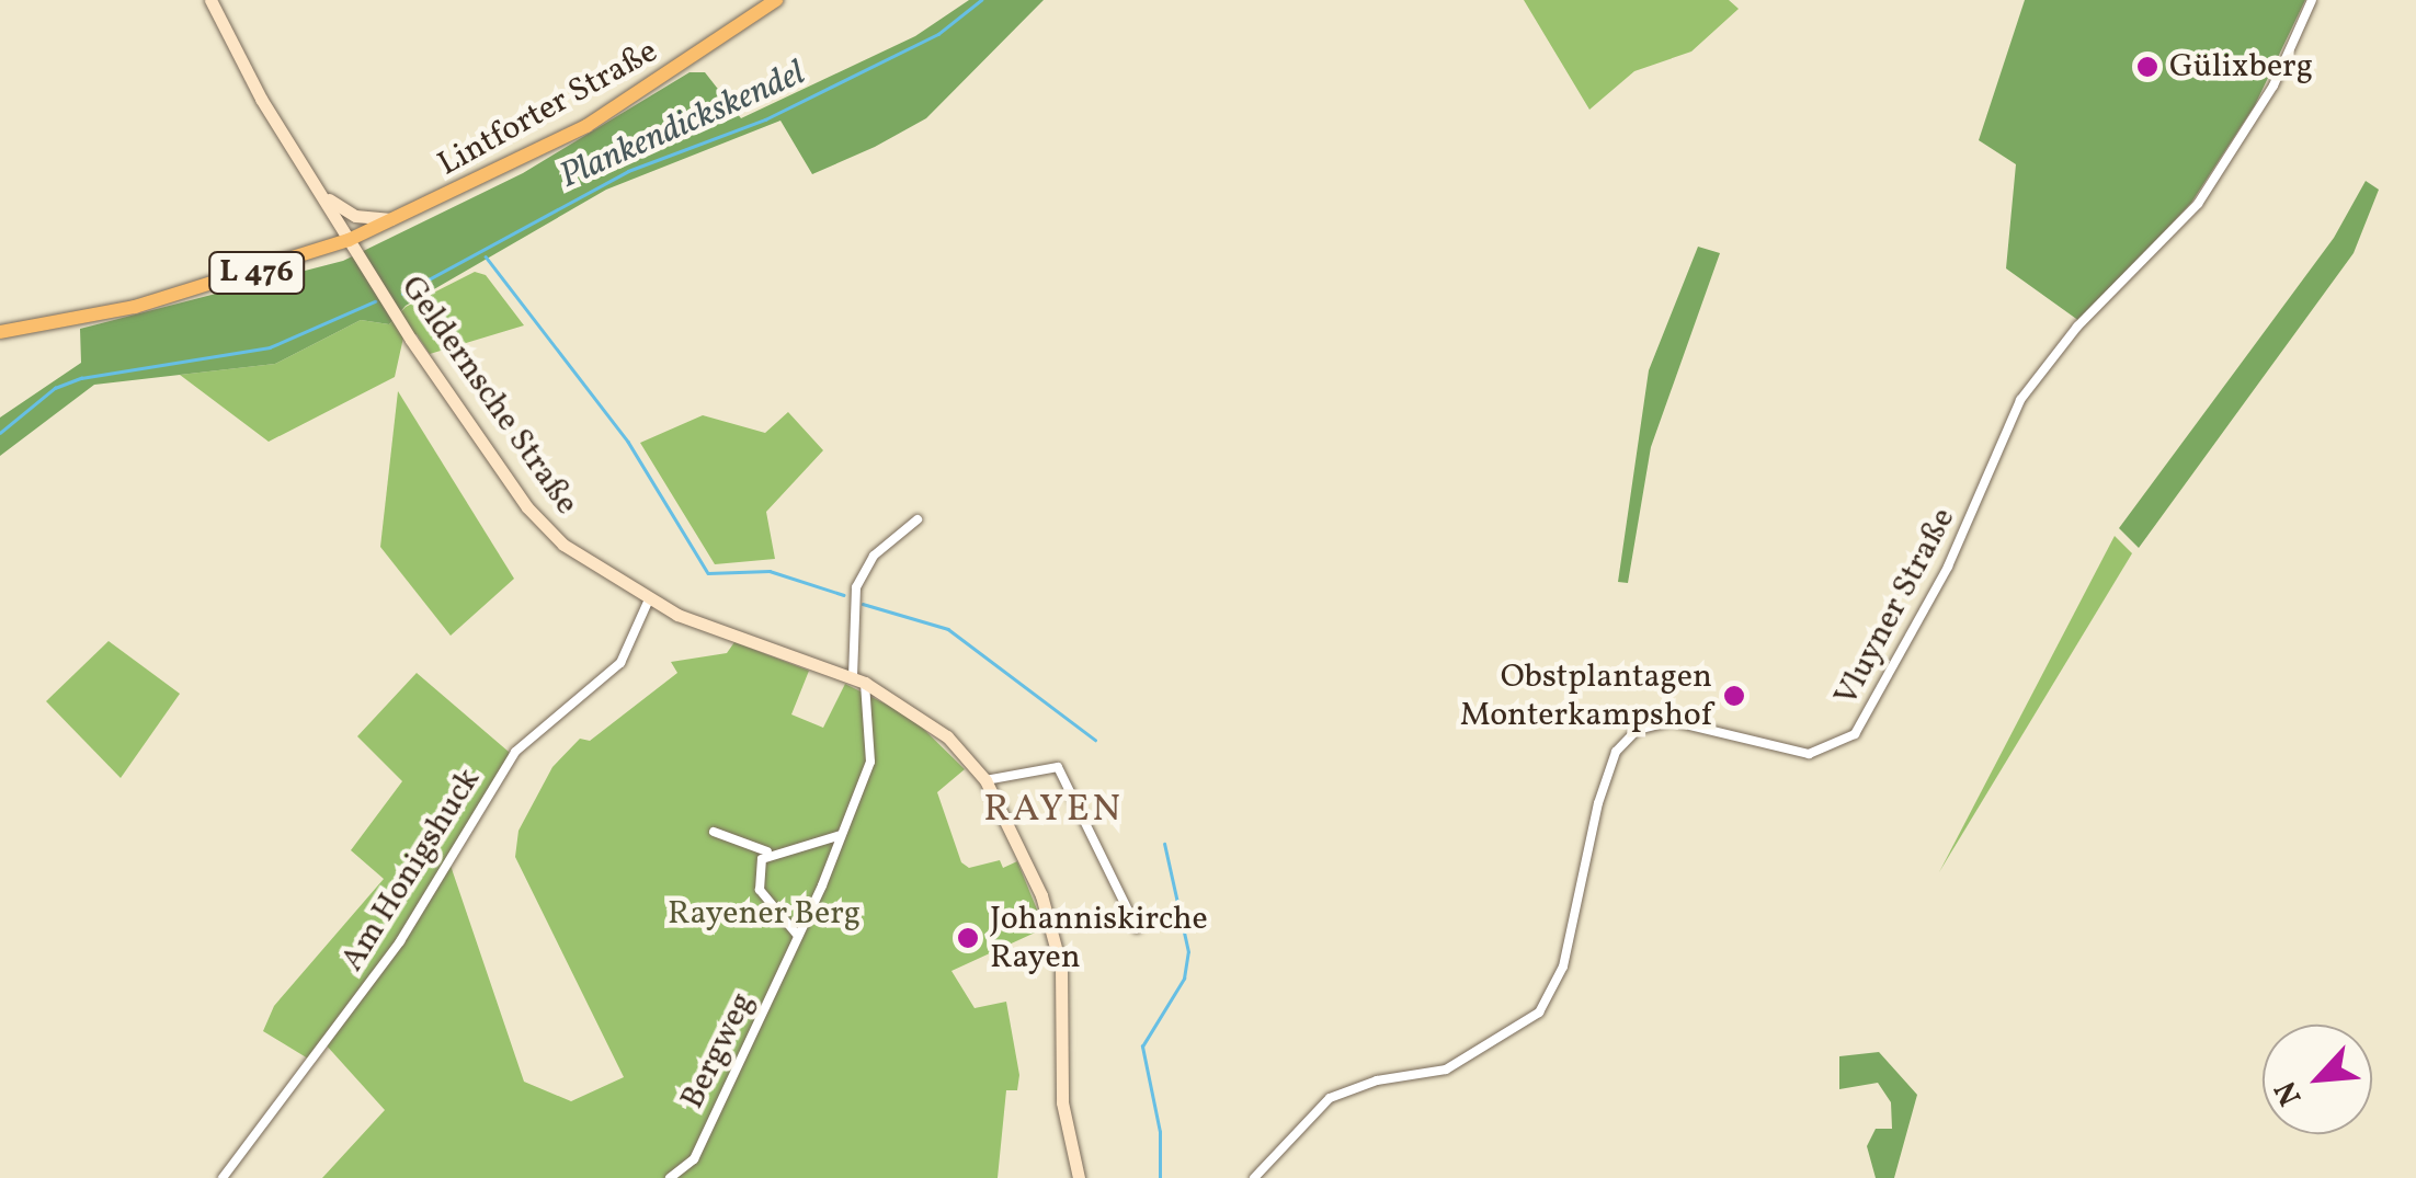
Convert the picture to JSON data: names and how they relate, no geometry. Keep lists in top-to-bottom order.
{
  "streets": {
    "main road": ["Lintforter Straße", "L 476", "Geldernsche Straße"],
    "street": ["Vluyner Straße", "Am Honigshuck", "Bergweg"]
  },
  "crossings": [
    ["Lintforter Straße", "Geldernsche Straße"],
    ["Geldernsche Straße", "Am Honigshuck"],
    ["Geldernsche Straße", "Bergweg"]
  ],
  "districts": ["RAYEN"],
  "water": ["Plankendickskendel"],
  "parks": ["Rayener Berg"],
  "places": ["Gülixberg", "Obstplantagen Monterkampshof", "Johanniskirche Rayen"],
  "north": "bottom left"
}
